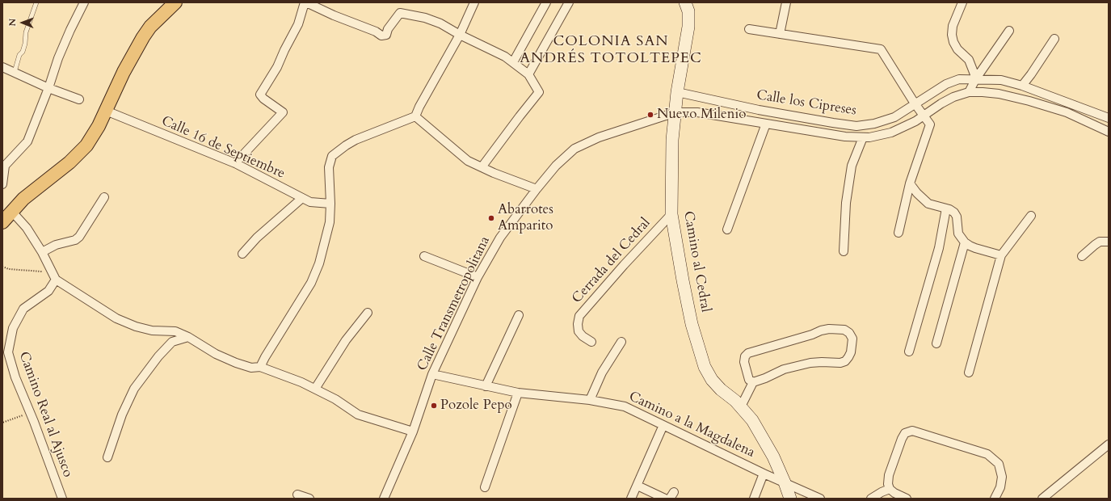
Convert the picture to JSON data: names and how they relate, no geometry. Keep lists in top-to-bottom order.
{
  "streets": {
    "street": [
      "Calle los Cipreses",
      "Calle 16 de Septiembre",
      "Cerrada del Cedral",
      "Camino al Cedral",
      "Calle Transmetropolitana",
      "Camino Real al Ajusco",
      "Camino a la Magdalena"
    ]
  },
  "crossings": [
    ["Calle los Cipreses", "Camino al Cedral"],
    ["Calle los Cipreses", "Calle Transmetropolitana"],
    ["Cerrada del Cedral", "Camino al Cedral"],
    ["Camino al Cedral", "Calle Transmetropolitana"],
    ["Camino al Cedral", "Camino a la Magdalena"],
    ["Calle Transmetropolitana", "Camino a la Magdalena"]
  ],
  "districts": ["COLONIA SAN ANDRÉS TOTOLTEPEC"],
  "places": ["Nuevo Milenio", "Abarrotes Amparito", "Pozole Pepo"],
  "north": "left"
}
